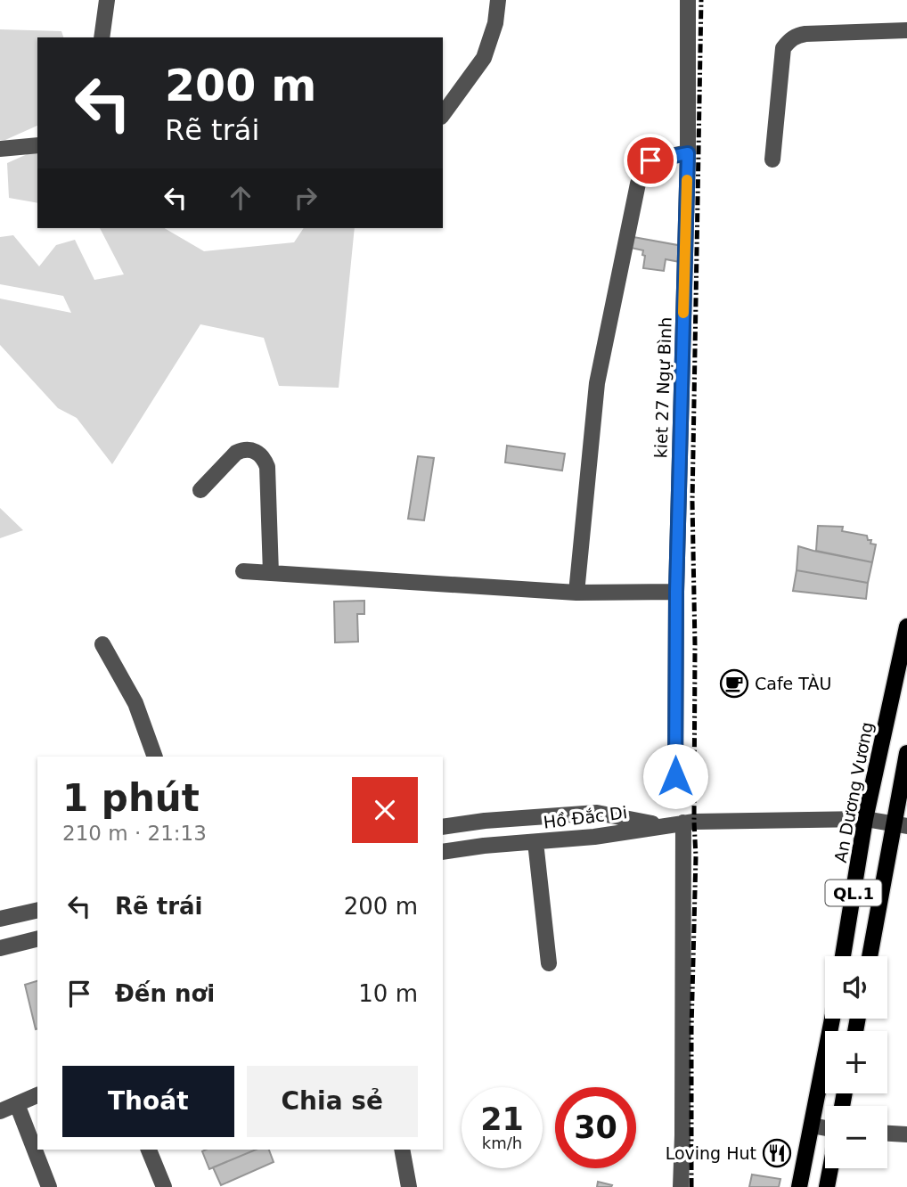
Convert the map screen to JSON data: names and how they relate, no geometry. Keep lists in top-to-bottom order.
{
  "streets": {
    "main road": ["An Dương Vương", "QL.1"],
    "street": ["kiet 27 Ngự Bình", "Hồ Đắc Di"]
  },
  "places": {
    "cafe": ["Cafe TÀU"],
    "restaurant": ["Loving Hut"]
  },
  "page": {
    "turn": ["200 m", "Rẽ trái"],
    "heading": ["1 phút", "210 m · 21:13"],
    "list": [
      {
        "name": "Rẽ trái",
        "value": "200 m"
      },
      {
        "name": "Đến nơi",
        "value": "10 m"
      }
    ],
    "map_buttons": ["+", "−"],
    "buttons": ["Thoát", "Chia sẻ"],
    "speed": "21 km/h",
    "limit": "30"
  }
}
